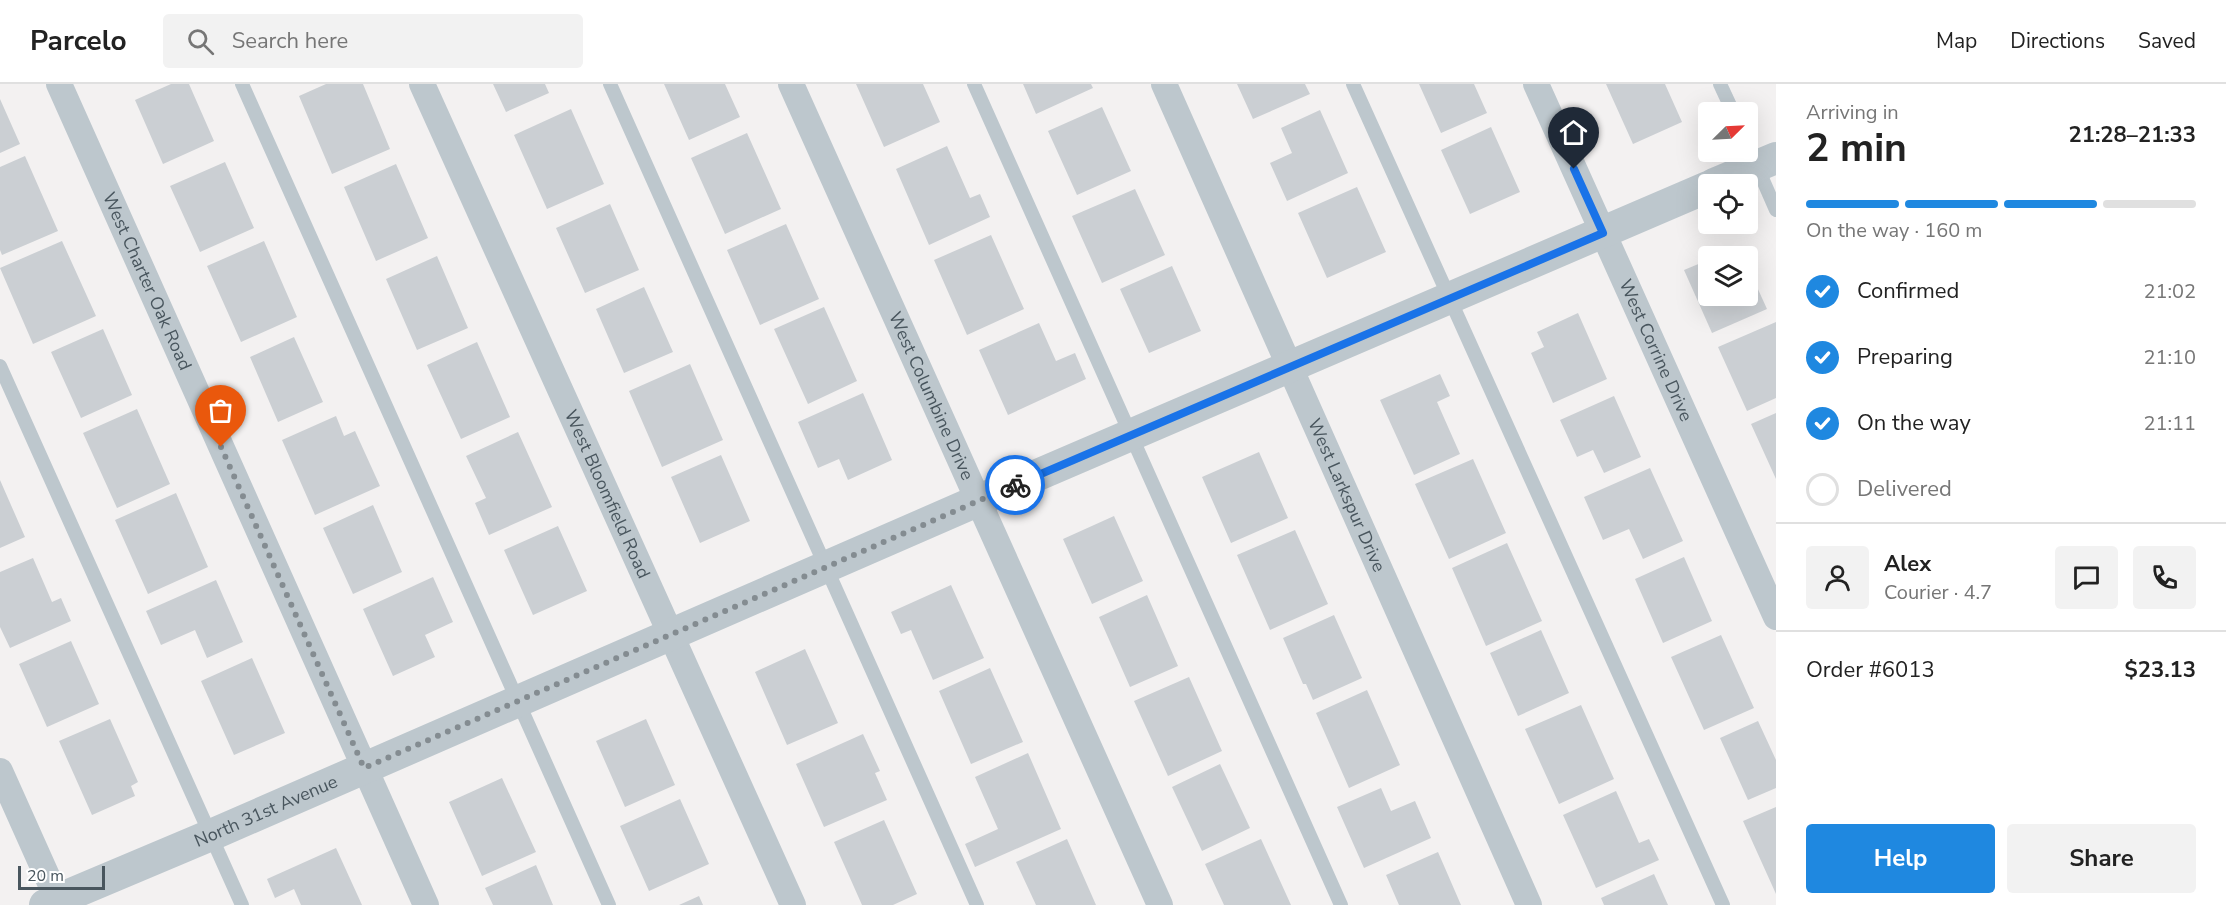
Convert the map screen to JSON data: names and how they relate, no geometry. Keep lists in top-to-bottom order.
{
  "streets": {
    "street": [
      "West Charter Oak Road",
      "West Corrine Drive",
      "West Columbine Drive",
      "West Bloomfield Road",
      "West Larkspur Drive",
      "North 31st Avenue"
    ]
  },
  "crossings": [
    ["West Charter Oak Road", "North 31st Avenue"],
    ["West Corrine Drive", "North 31st Avenue"],
    ["West Columbine Drive", "North 31st Avenue"],
    ["West Bloomfield Road", "North 31st Avenue"],
    ["West Larkspur Drive", "North 31st Avenue"]
  ],
  "scale_bar": "20 m",
  "north": "top right",
  "page": {
    "header": "Parcelo",
    "search": "Search here",
    "nav": ["Map", "Directions", "Saved"],
    "heading": ["2 min", "Arriving in", "21:28–21:33"],
    "panel": [
      "Alex",
      "Courier · 4.7",
      "Order #6013",
      "$23.13"
    ],
    "bar": "On the way · 160 m",
    "list": [
      ["Confirmed", "21:02"],
      ["Preparing", "21:10"],
      ["On the way", "21:11"],
      "Delivered"
    ],
    "buttons": ["Help", "Share"],
    "scale": "20 m"
  }
}
